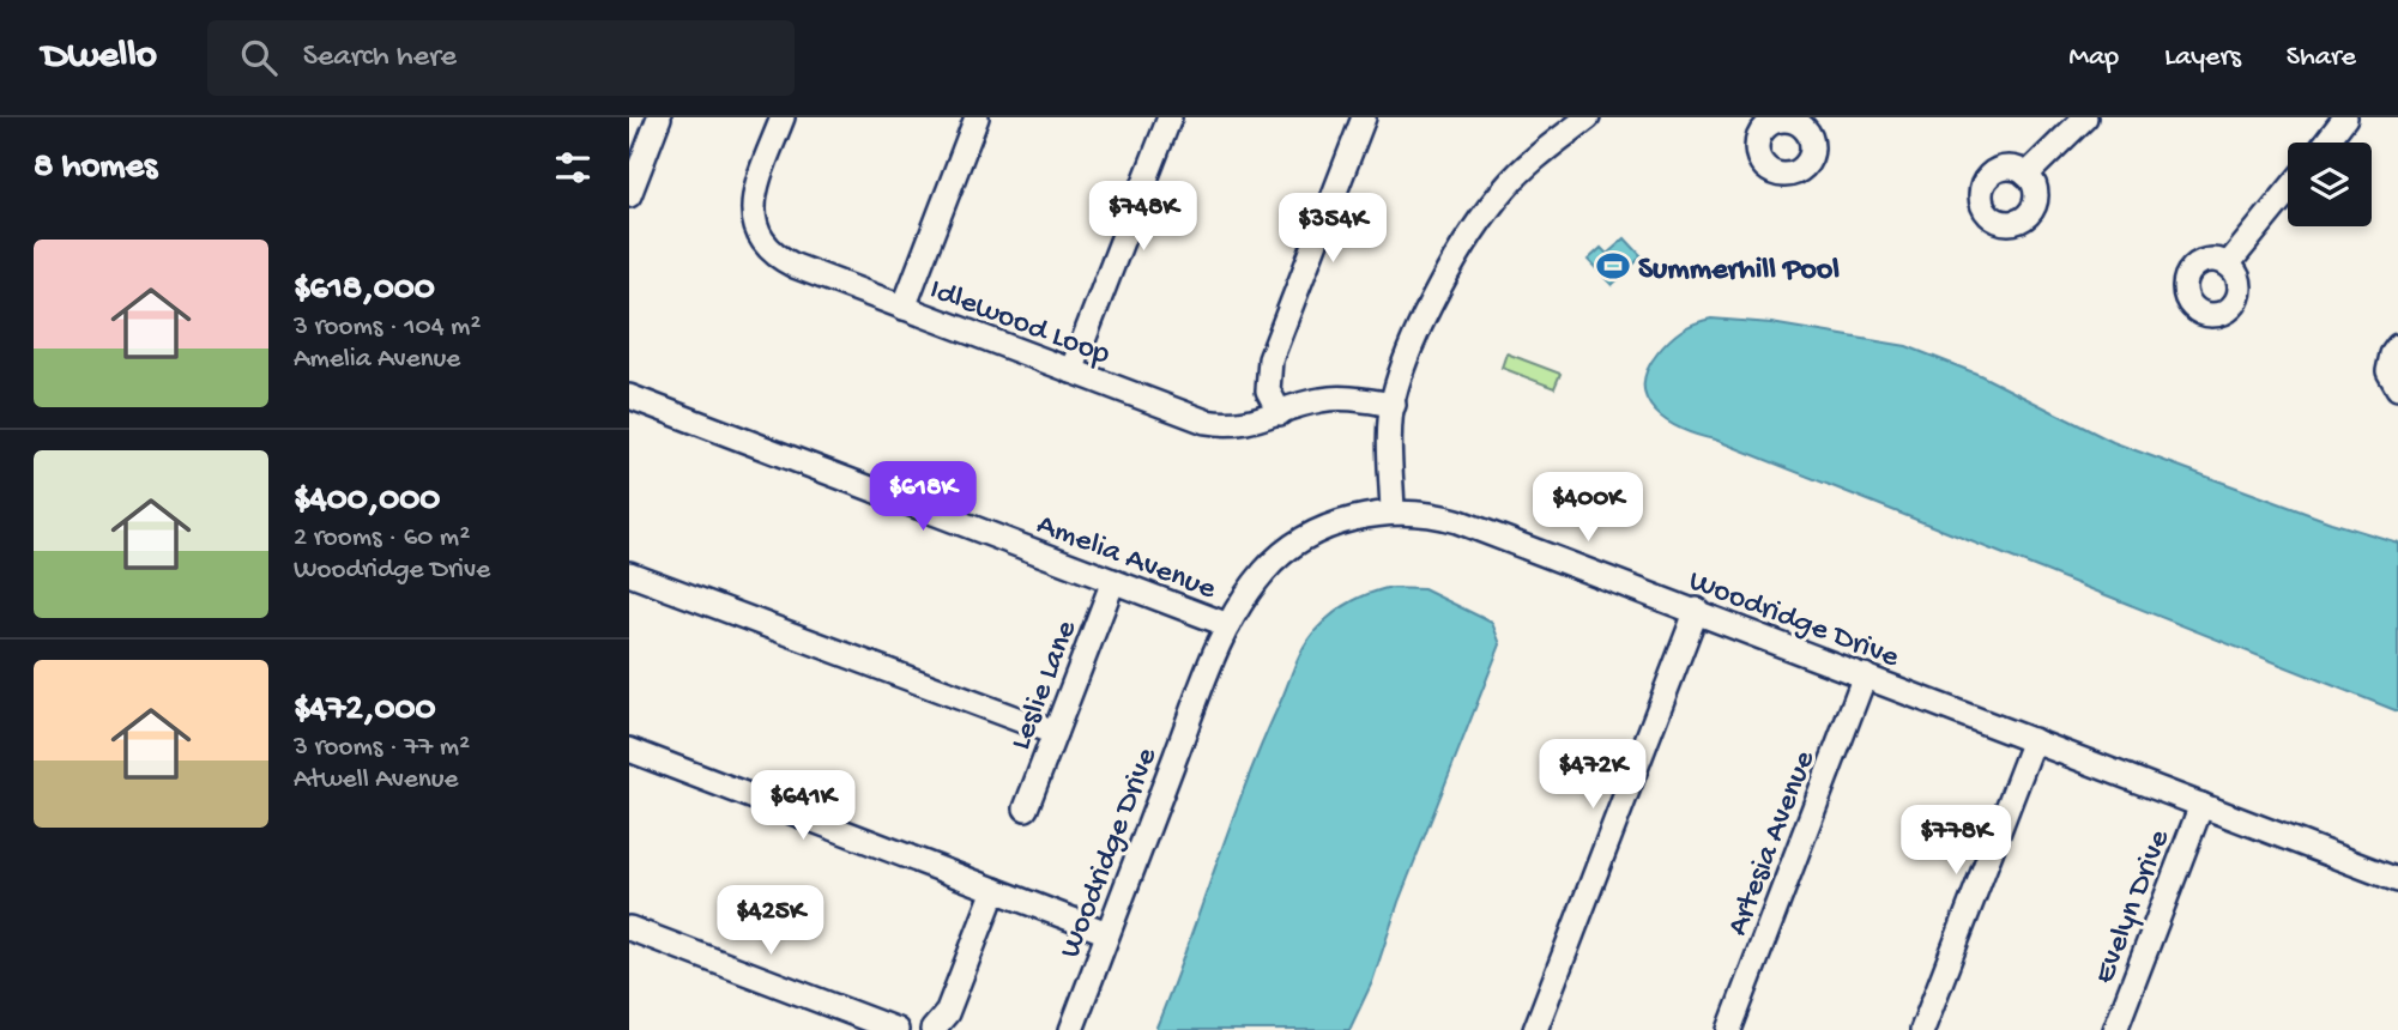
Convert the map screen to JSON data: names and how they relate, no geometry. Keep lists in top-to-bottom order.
{
  "streets": {
    "street": [
      "Idlewood Loop",
      "Amelia Avenue",
      "Woodridge Drive",
      "Leslie Lane",
      "Artesia Avenue",
      "Evelyn Drive"
    ]
  },
  "crossings": [
    ["Amelia Avenue", "Woodridge Drive"],
    ["Amelia Avenue", "Leslie Lane"],
    ["Woodridge Drive", "Artesia Avenue"],
    ["Woodridge Drive", "Evelyn Drive"]
  ],
  "places": {
    "sports": ["Summerhill Pool"]
  },
  "page": {
    "header": "Dwello",
    "search": "Search here",
    "nav": ["Map", "Layers", "Share"],
    "heading": "8 homes",
    "price": [
      "$748K",
      "$354K",
      "$618K",
      "$400K",
      "$472K",
      "$641K",
      "$778K",
      "$425K"
    ],
    "list": [
      {
        "name": "$618,000",
        "note": "3 rooms · 104 m² · Amelia Avenue"
      },
      {
        "name": "$400,000",
        "note": "2 rooms · 60 m² · Woodridge Drive"
      },
      {
        "name": "$472,000",
        "note": "3 rooms · 77 m² · Atwell Avenue"
      }
    ]
  }
}
